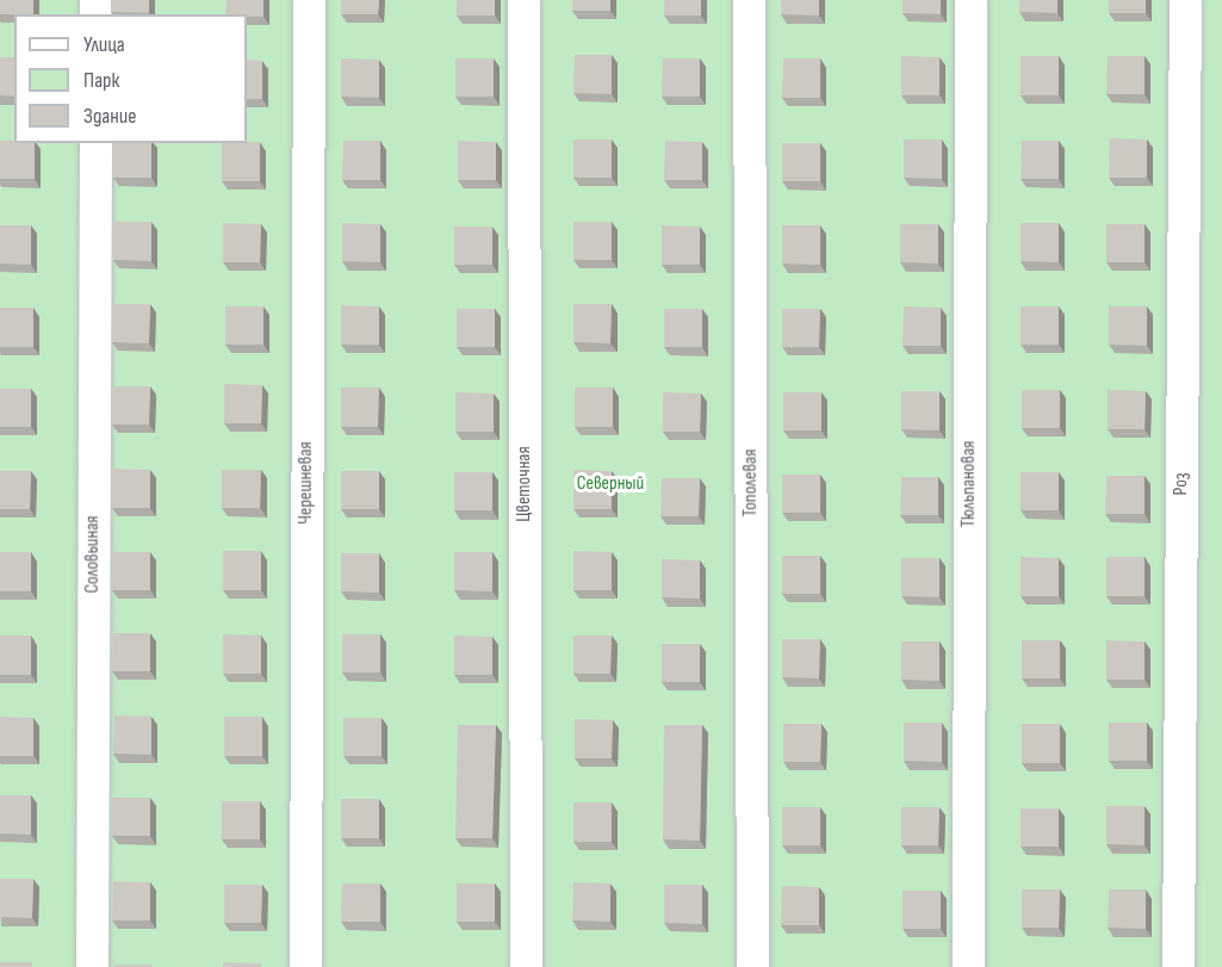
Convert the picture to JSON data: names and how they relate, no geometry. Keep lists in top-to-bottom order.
{
  "streets": {
    "street": [
      "Черешневая",
      "Тополевая",
      "Цветочная",
      "Тюльпановая",
      "Роз",
      "Соловьиная"
    ]
  },
  "parks": ["Северный"],
  "legend": ["Улица", "Парк", "Здание"]
}
